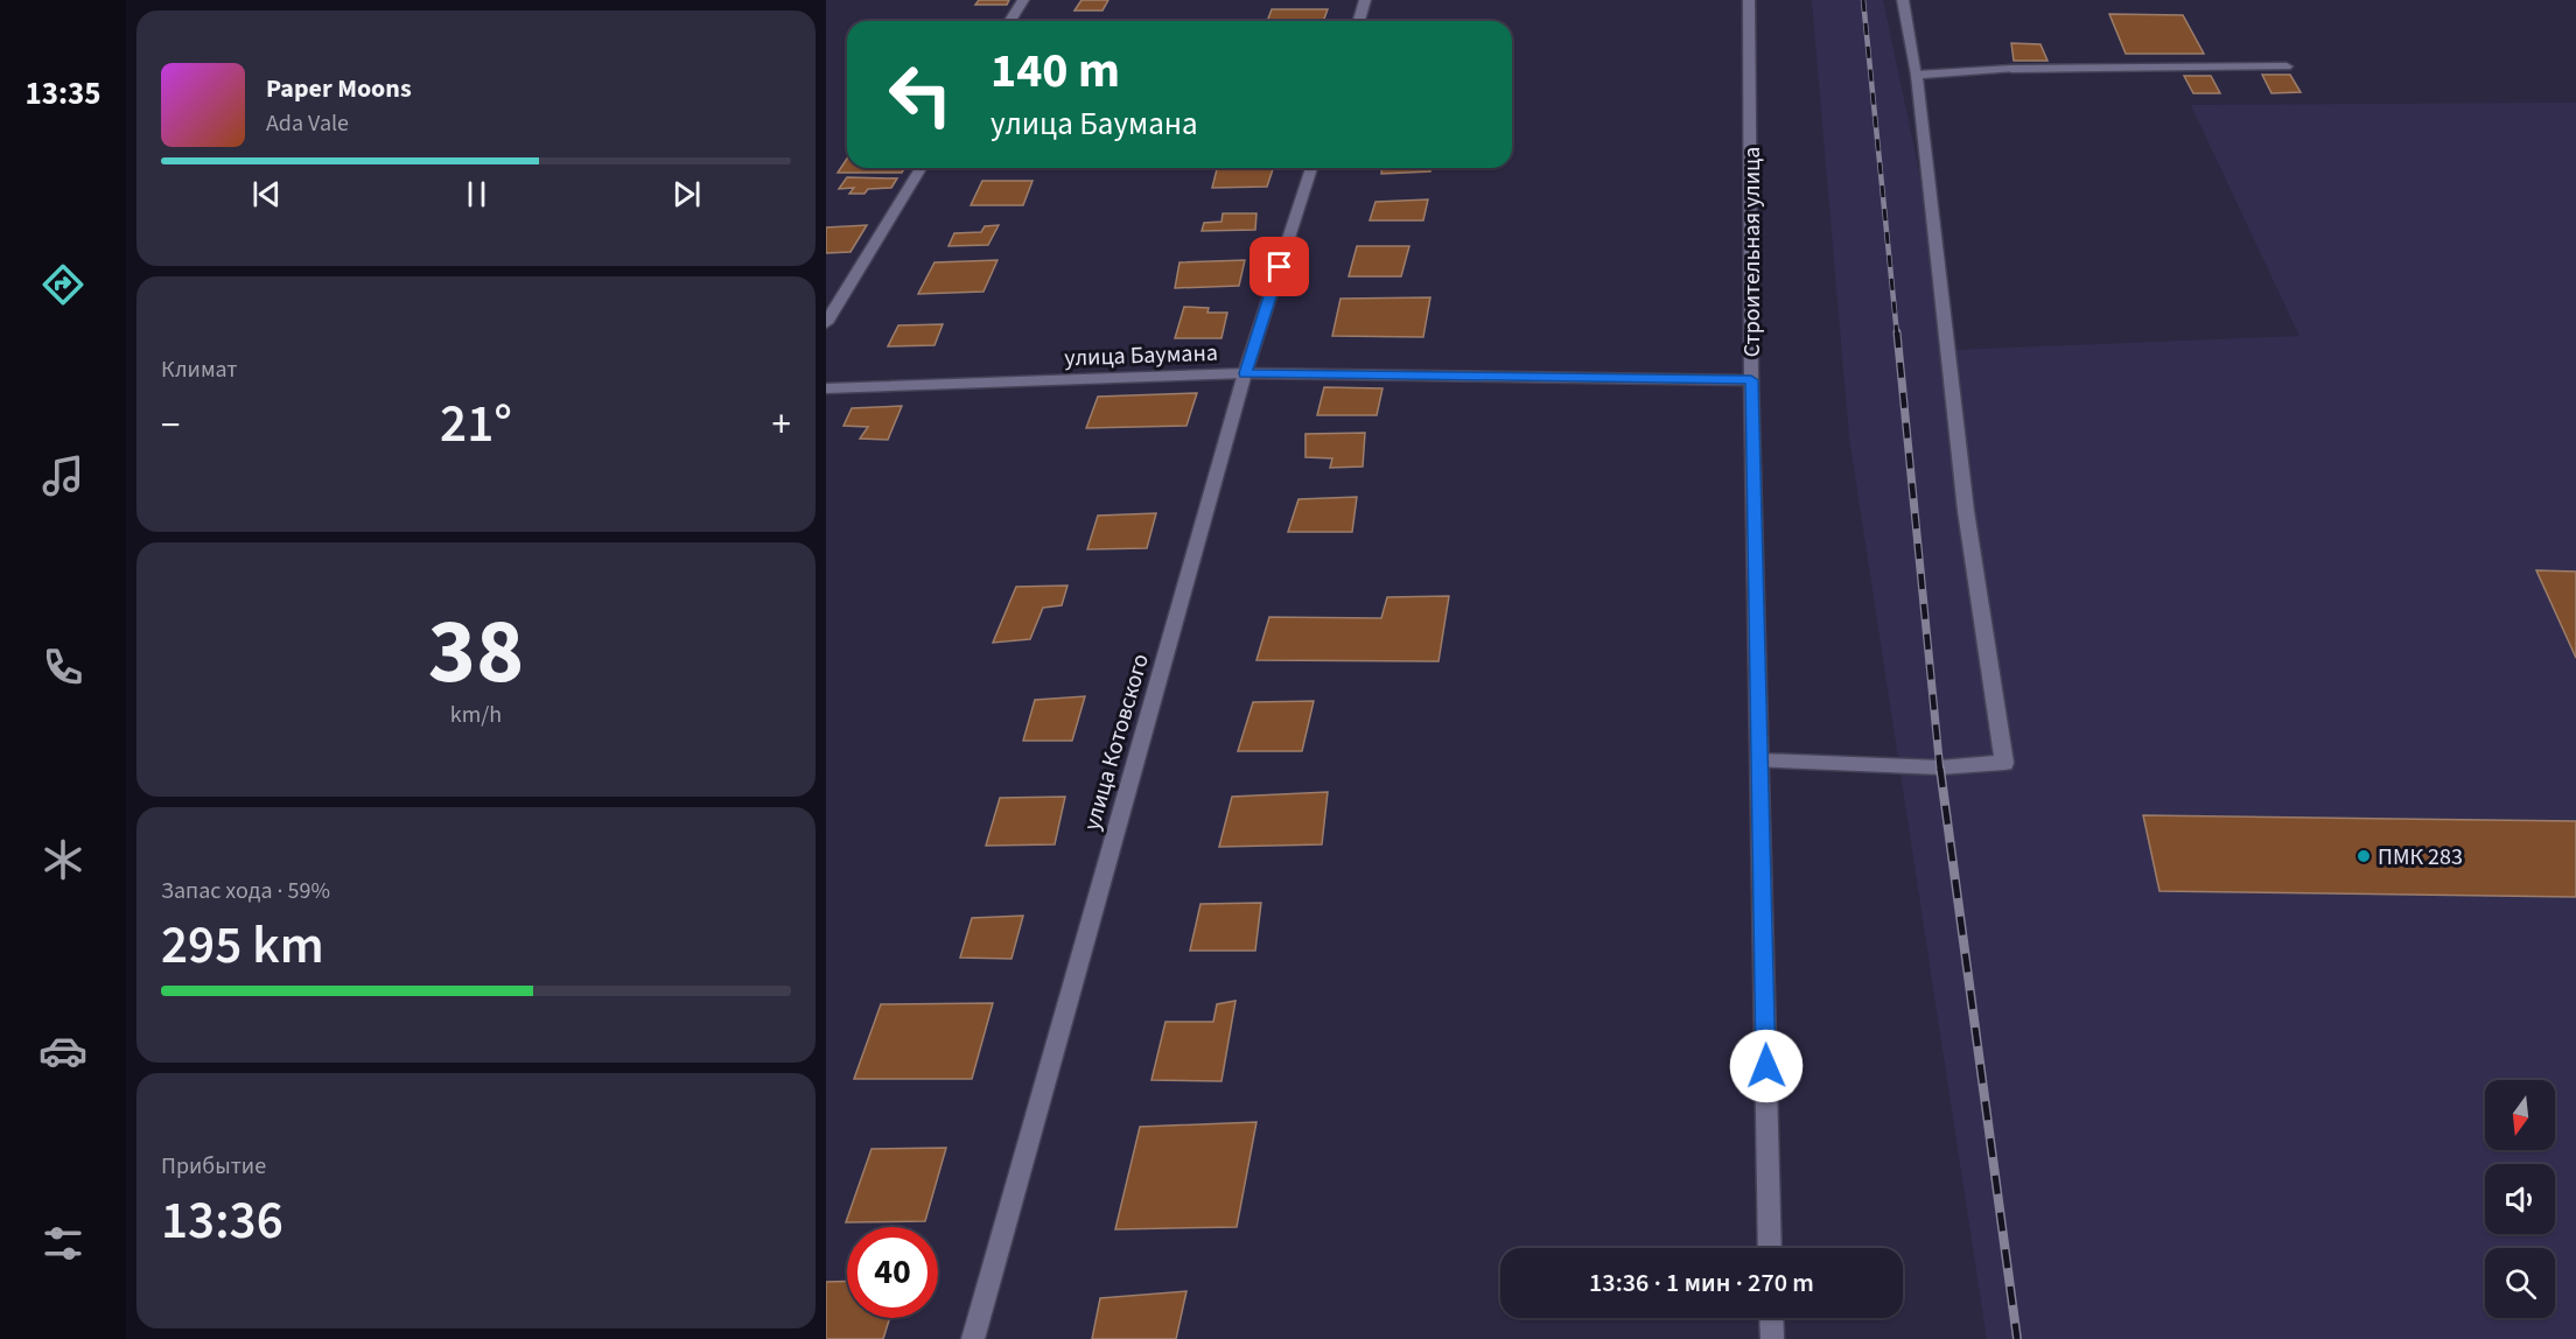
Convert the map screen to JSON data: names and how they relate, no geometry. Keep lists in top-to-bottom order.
{
  "streets": {
    "street": ["Строительная улица", "улица Баумана", "улица Котовского"]
  },
  "crossings": [
    ["Строительная улица", "улица Баумана"],
    ["улица Баумана", "улица Котовского"]
  ],
  "places": ["ПМК 283"],
  "north": "bottom",
  "page": {
    "tabs": "13:35",
    "turn": ["140 m", "улица Баумана"],
    "song": ["Paper Moons", "Ada Vale"],
    "tile": [
      "Климат",
      ["38", "km/h"],
      ["Запас хода · 59%", "295 km"],
      ["Прибытие", "13:36"]
    ],
    "heat": ["−", "21°", "+"],
    "limit": "40",
    "trip": "13:36 · 1 мин · 270 m"
  }
}
